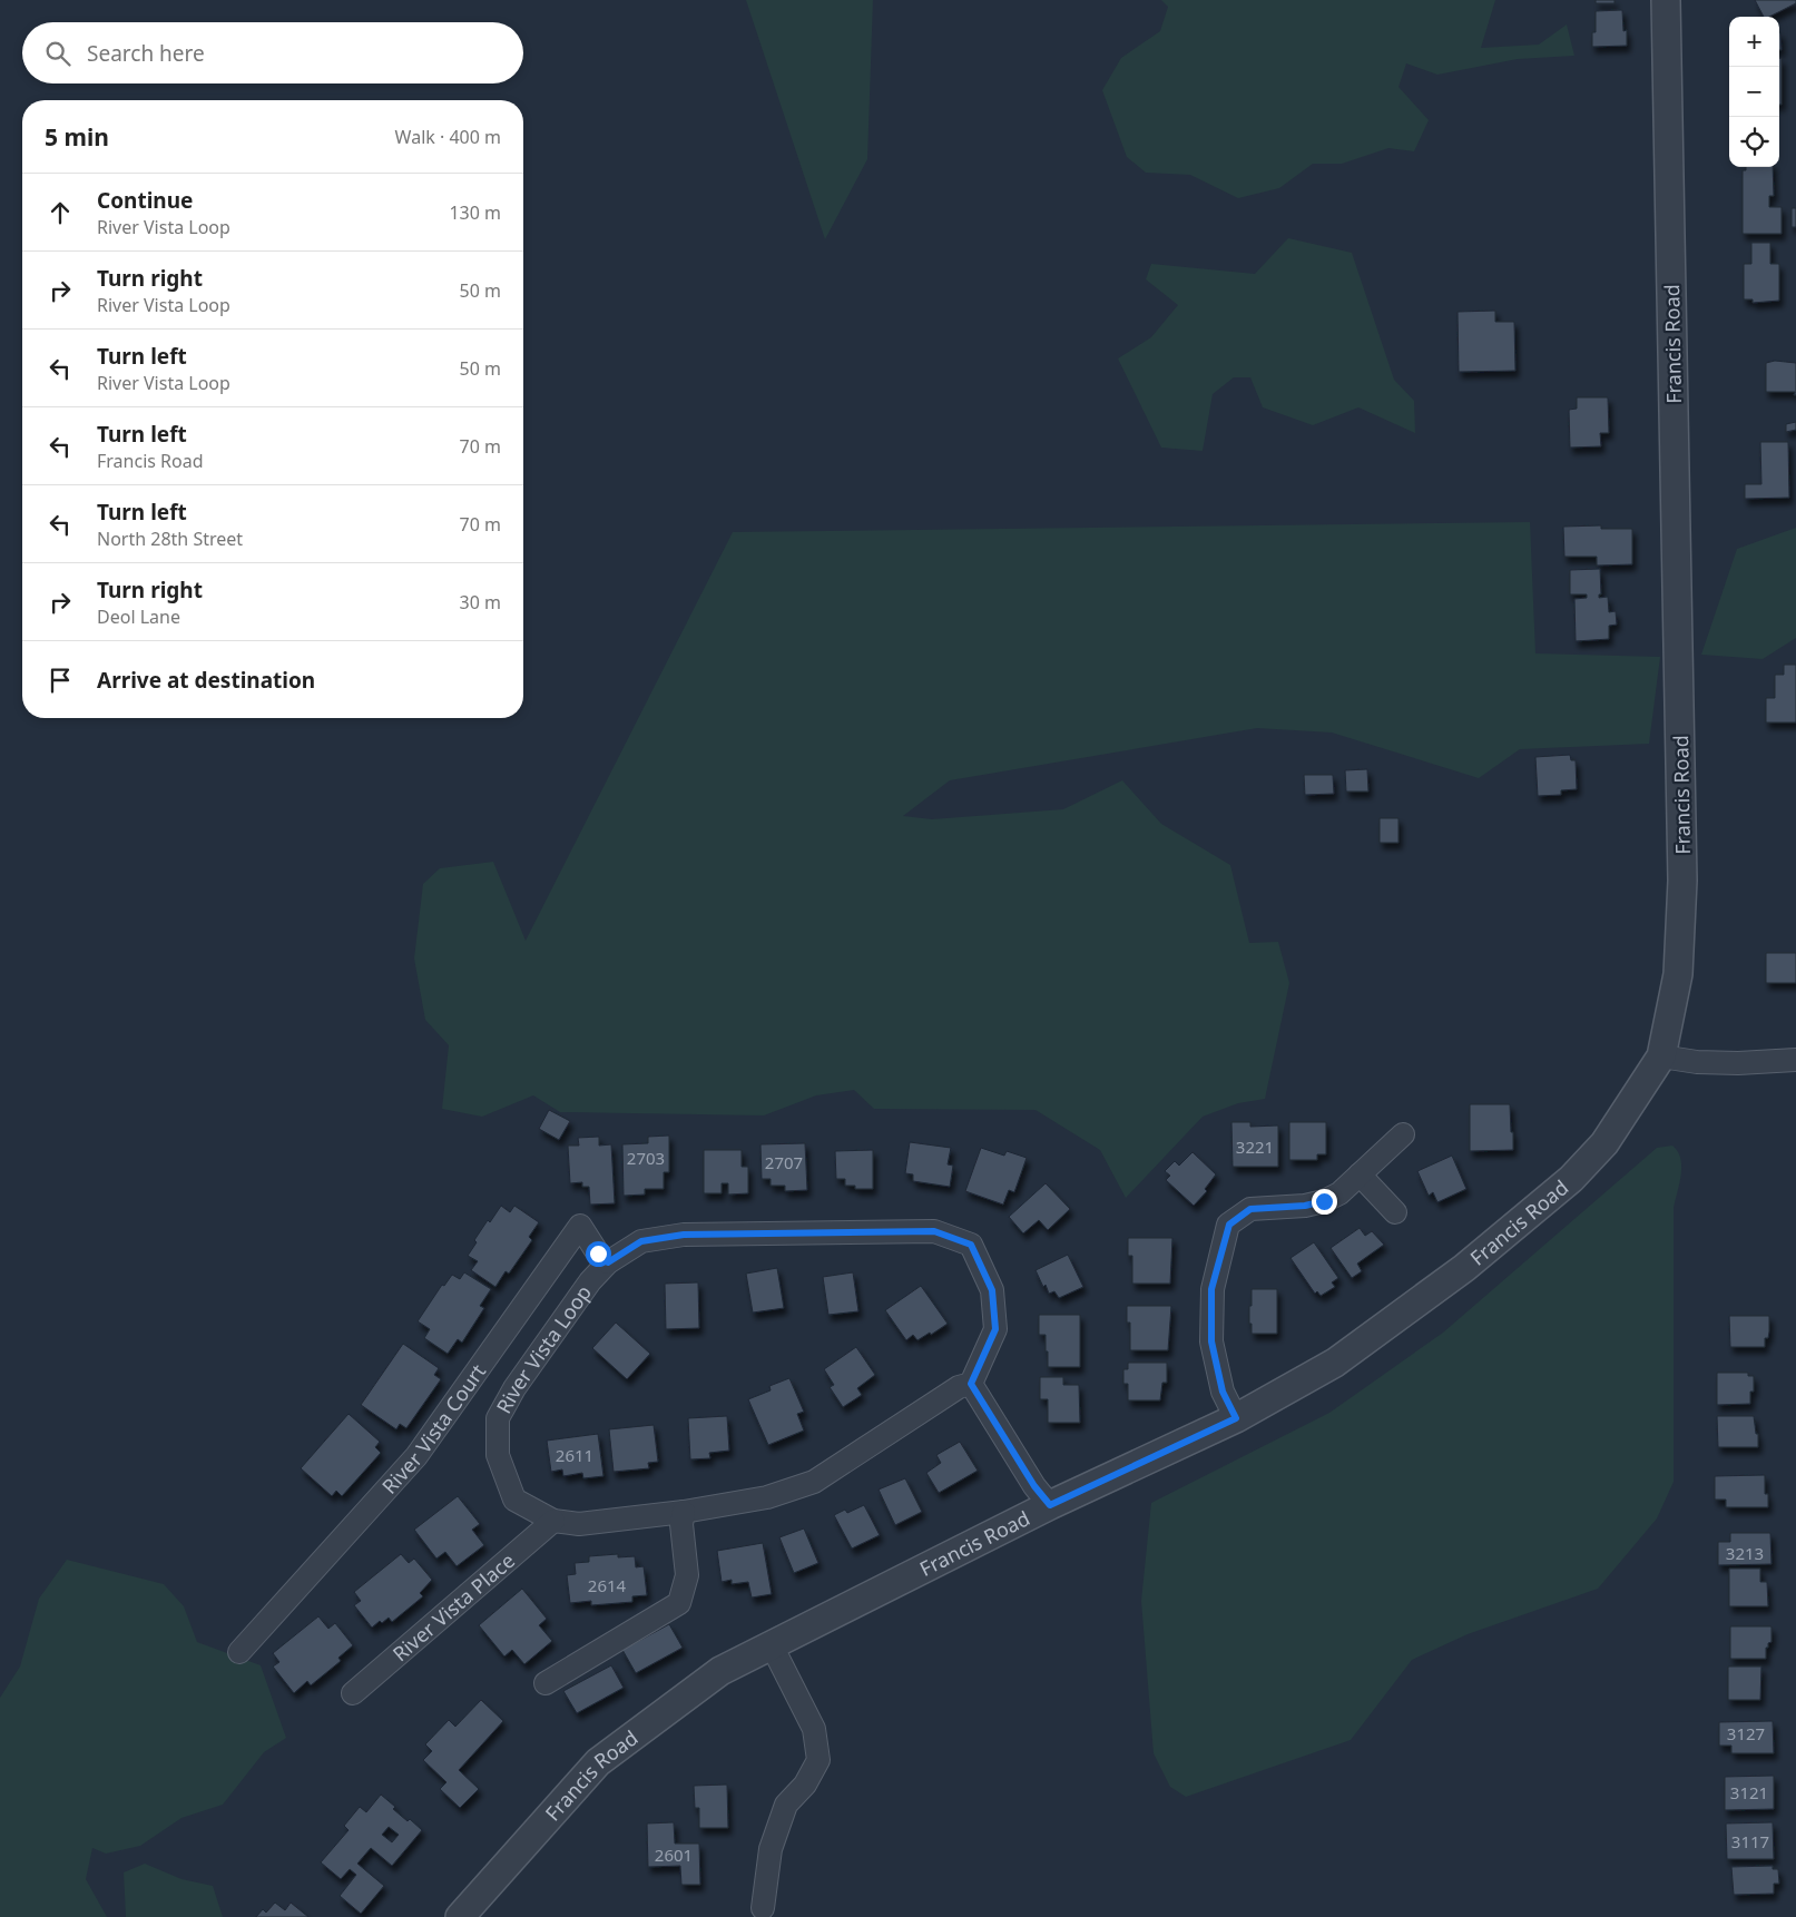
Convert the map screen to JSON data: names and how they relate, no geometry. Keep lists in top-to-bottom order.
{
  "streets": {
    "street": [
      "Francis Road",
      "River Vista Loop",
      "River Vista Court",
      "River Vista Place"
    ]
  },
  "crossings": [
    ["River Vista Loop", "River Vista Court"],
    ["River Vista Loop", "River Vista Place"]
  ],
  "house_numbers": [
    "3221",
    "2703",
    "2707",
    "2611",
    "3213",
    "2614",
    "3127",
    "3121",
    "3117",
    "2601"
  ],
  "page": {
    "map_buttons": ["+", "−"],
    "search": "Search here",
    "heading": ["5 min", "Walk · 400 m"],
    "list": [
      ["Continue", "River Vista Loop", "130 m"],
      ["Turn right", "River Vista Loop", "50 m"],
      ["Turn left", "River Vista Loop", "50 m"],
      ["Turn left", "Francis Road", "70 m"],
      ["Turn left", "North 28th Street", "70 m"],
      ["Turn right", "Deol Lane", "30 m"],
      "Arrive at destination"
    ]
  }
}
